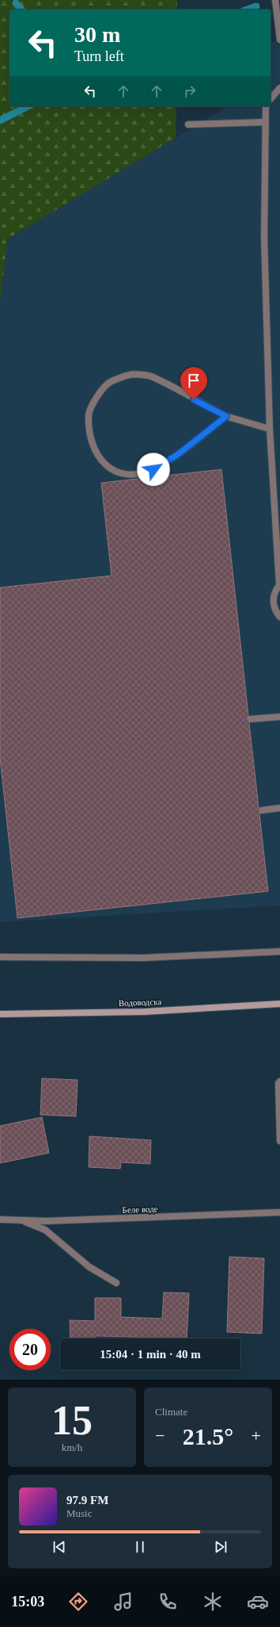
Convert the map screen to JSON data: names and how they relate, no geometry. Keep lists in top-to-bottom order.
{
  "streets": {
    "main road": ["Водоводска"],
    "street": ["Беле воде"]
  },
  "page": {
    "turn": ["30 m", "Turn left"],
    "limit": "20",
    "trip": "15:04 · 1 min · 40 m",
    "tile": [
      ["15", "km/h"],
      "Climate"
    ],
    "heat": ["−", "21.5°", "+"],
    "song": ["97.9 FM", "Music"],
    "tabs": "15:03"
  }
}
